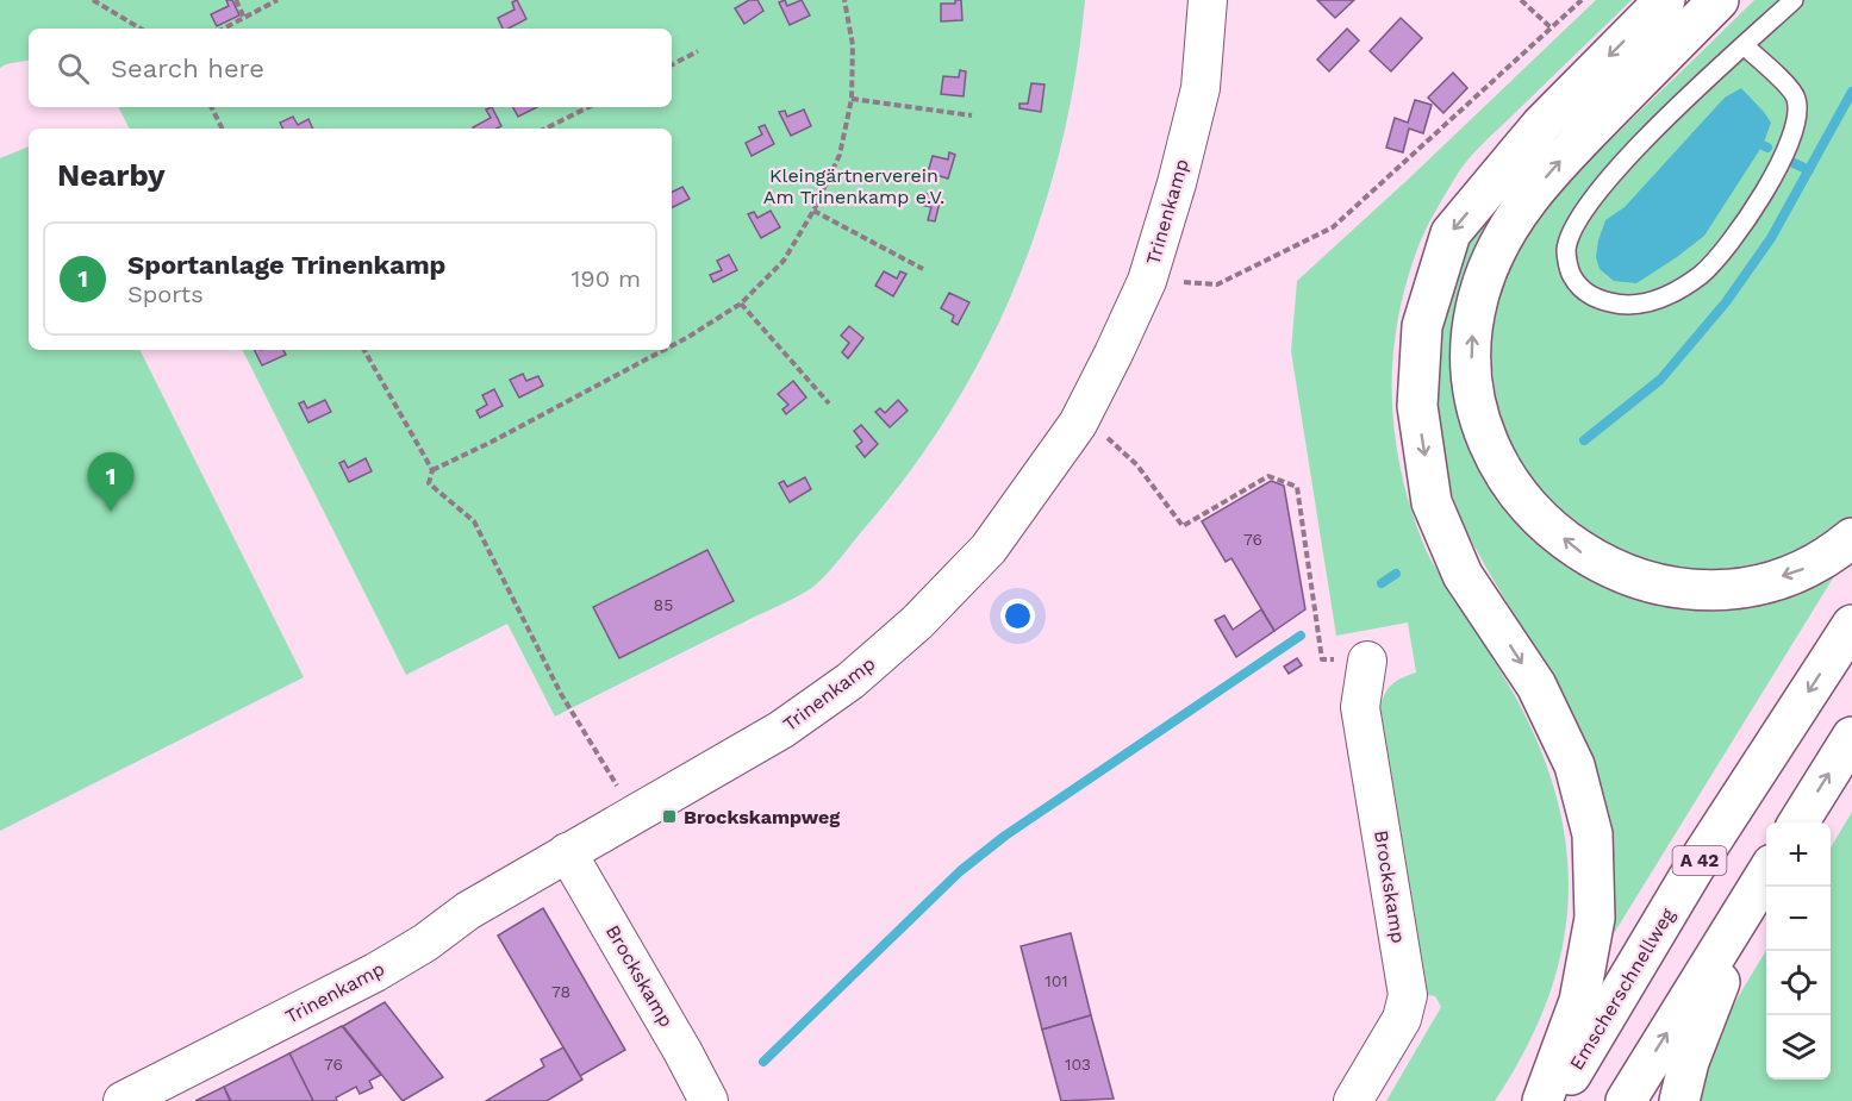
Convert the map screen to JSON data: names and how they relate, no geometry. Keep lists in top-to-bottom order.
{
  "streets": {
    "highway": ["A 42", "Emscherschnellweg"],
    "street": ["Trinenkamp", "Brockskamp"]
  },
  "crossings": [
    ["Trinenkamp", "Brockskamp"]
  ],
  "parks": ["Kleingärtnerverein Am Trinenkamp e.V."],
  "places": {
    "transit": ["Brockskampweg"]
  },
  "house_numbers": [
    "76",
    "85",
    "101",
    "78",
    "76",
    "103"
  ],
  "page": {
    "search": "Search here",
    "heading": "Nearby",
    "list": [
      {
        "mark": "1",
        "name": "Sportanlage Trinenkamp",
        "note": "Sports",
        "value": "190 m"
      }
    ],
    "pins": "1",
    "map_buttons": ["+", "−"]
  }
}
